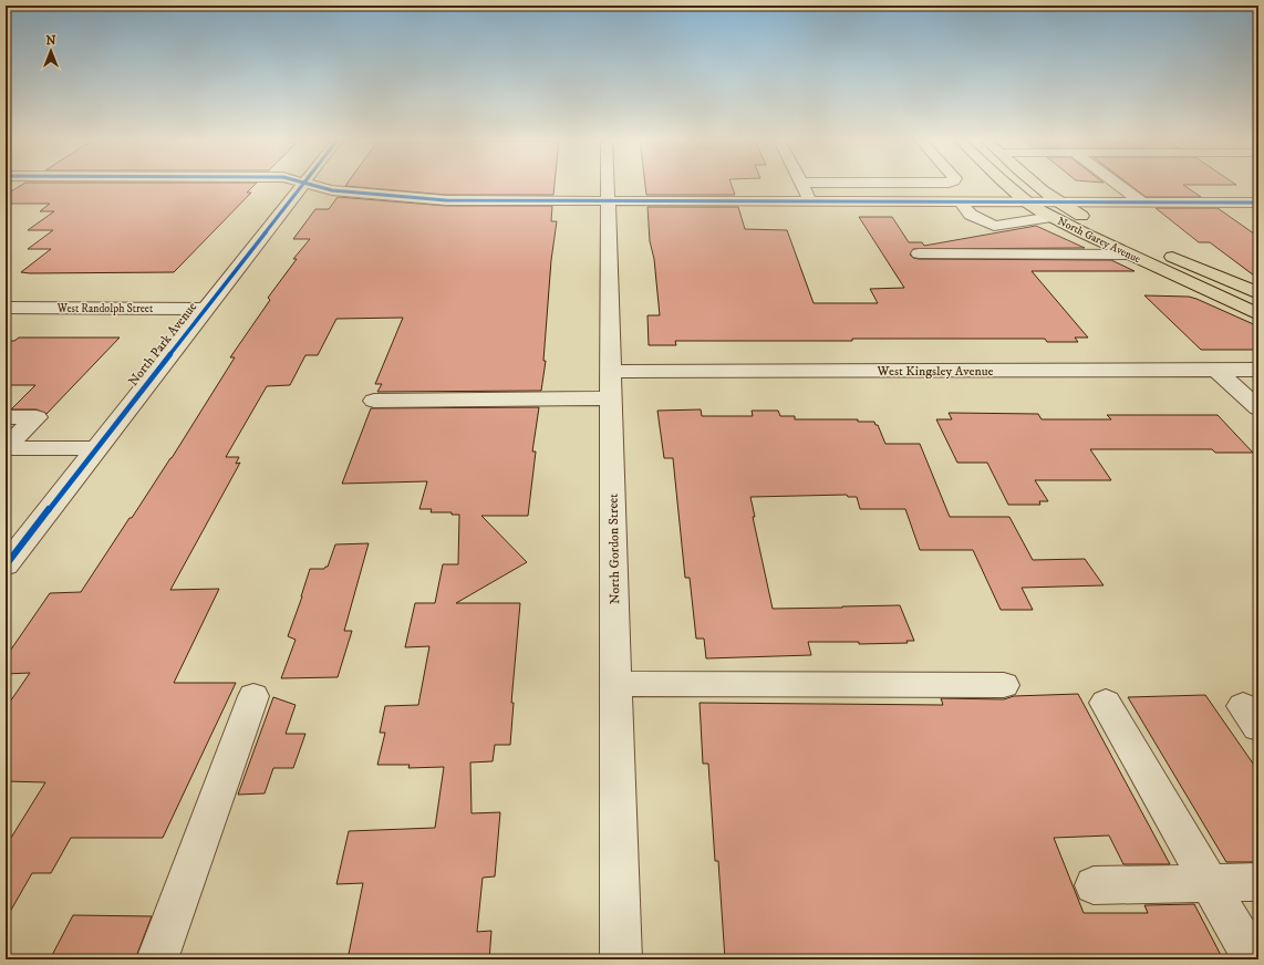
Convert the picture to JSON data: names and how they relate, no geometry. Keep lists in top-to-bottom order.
{
  "streets": {
    "main road": ["North Garey Avenue"],
    "street": [
      "West Randolph Street",
      "North Park Avenue",
      "West Kingsley Avenue",
      "North Gordon Street"
    ]
  },
  "crossings": [
    ["West Randolph Street", "North Park Avenue"],
    ["West Kingsley Avenue", "North Gordon Street"]
  ],
  "north": "top"
}
